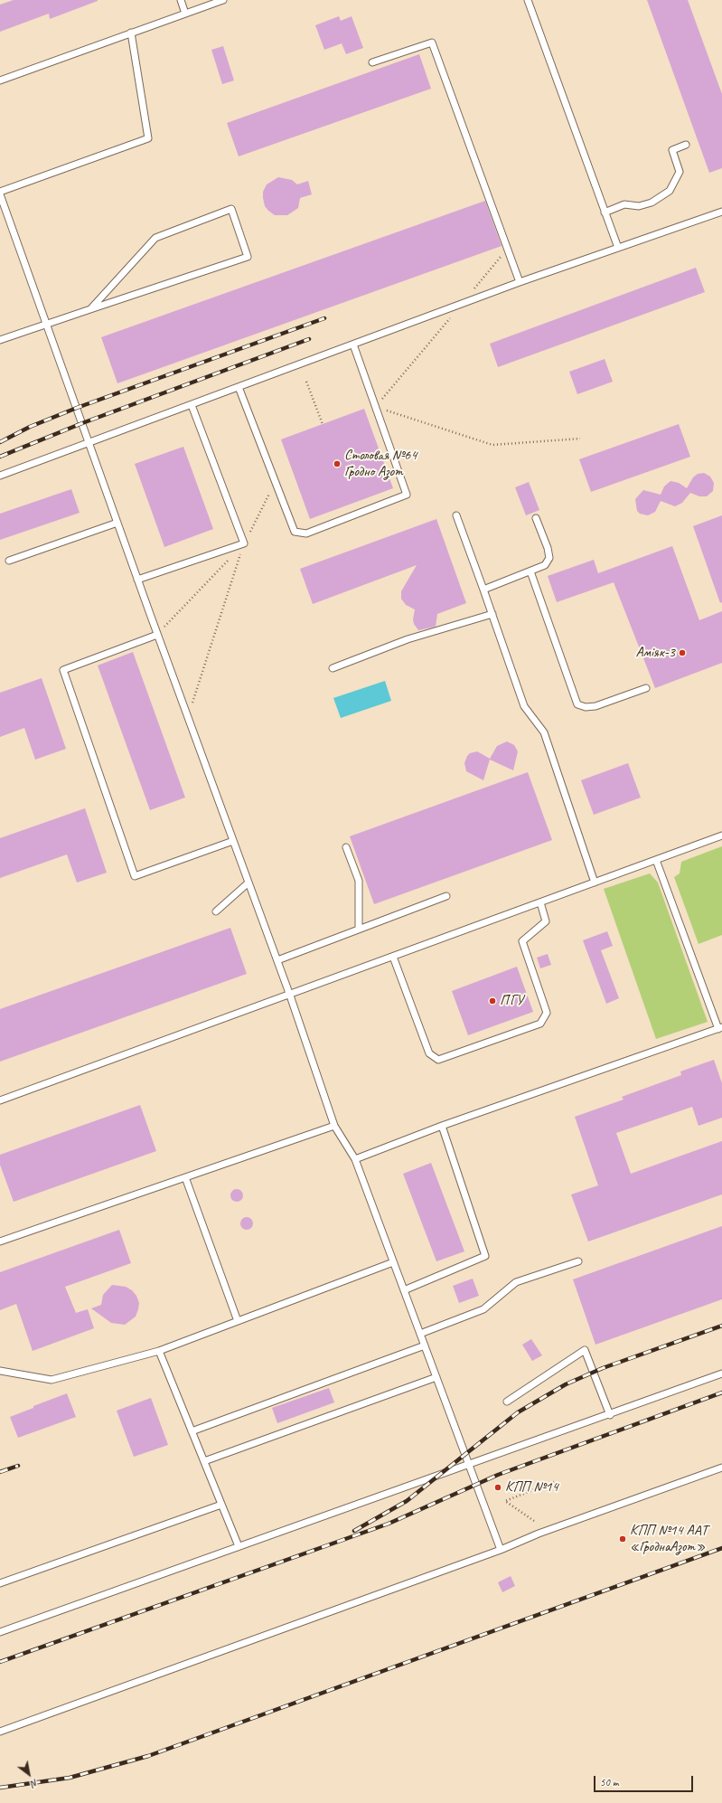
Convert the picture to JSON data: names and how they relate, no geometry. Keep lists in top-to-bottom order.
{
  "places": [
    "Столовая №64 Гродно Азот",
    "Аміяк-3",
    "ПГУ",
    "КПП №14",
    "КПП №14 ААТ «ГроднаАзот»"
  ],
  "scale_bar": "50 m",
  "north": "bottom right"
}
